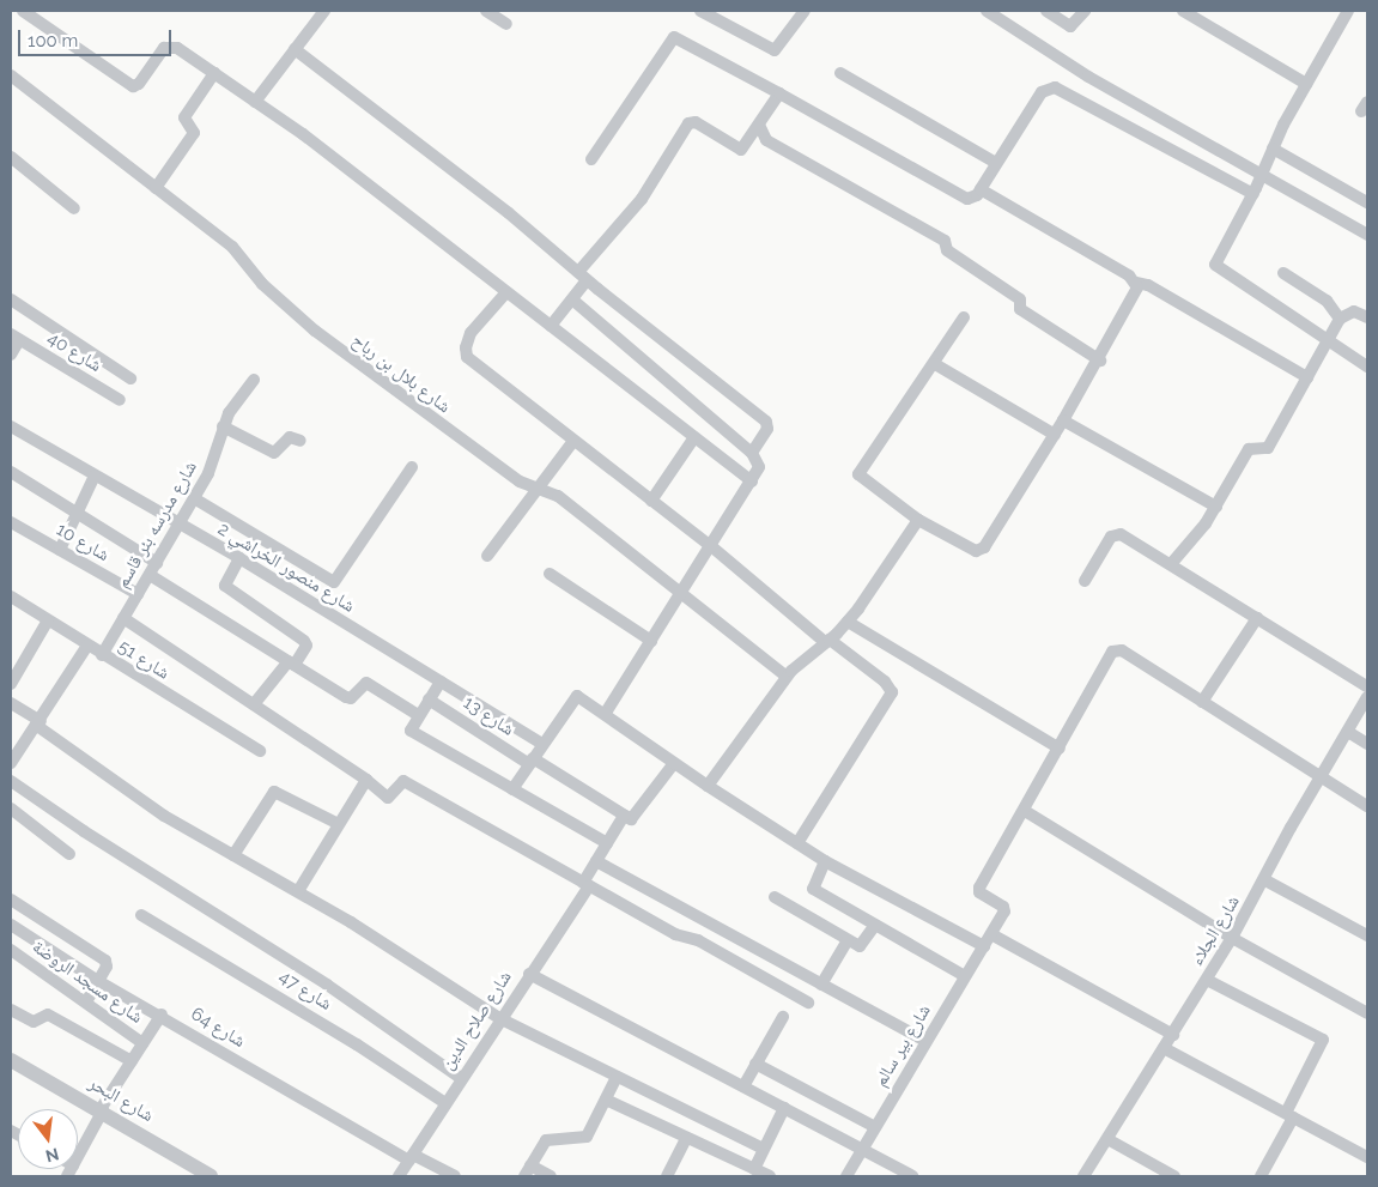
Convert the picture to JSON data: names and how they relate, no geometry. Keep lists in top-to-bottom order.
{
  "streets": {
    "street": [
      "شارع 40",
      "شارع بلال بن رباح",
      "شارع مدرسه بئر قاسم",
      "شارع 10",
      "شارع منصور الخراشي 2",
      "شارع 51",
      "شارع 13",
      "شارع الجلاء",
      "شارع مسجد الروضة",
      "شارع 47",
      "شارع صلاح الدين",
      "شارع 64",
      "شارع بير سالم",
      "شارع البحر"
    ]
  },
  "crossings": [
    ["شارع مدرسه بئر قاسم", "شارع 10"],
    ["شارع مدرسه بئر قاسم", "شارع منصور الخراشي 2"],
    ["شارع مدرسه بئر قاسم", "شارع 51"],
    ["شارع 13", "شارع صلاح الدين"],
    ["شارع 47", "شارع صلاح الدين"],
    ["شارع صلاح الدين", "شارع 64"]
  ],
  "scale_bar": "100 m",
  "north": "bottom"
}
